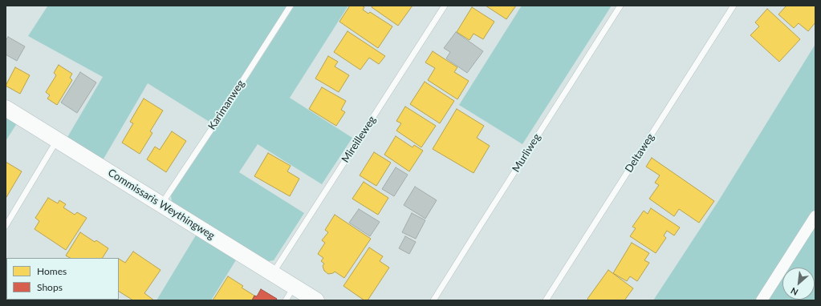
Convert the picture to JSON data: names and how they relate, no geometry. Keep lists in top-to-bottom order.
{
  "streets": {
    "main road": ["Commissaris Weythingweg"],
    "lane": [
      "Karimanweg",
      "Mireilleweg",
      "Murliweg",
      "Deltaweg"
    ]
  },
  "crossings": [
    ["Karimanweg", "Commissaris Weythingweg"],
    ["Mireilleweg", "Commissaris Weythingweg"]
  ],
  "legend": ["Homes", "Shops"],
  "north": "bottom left"
}
